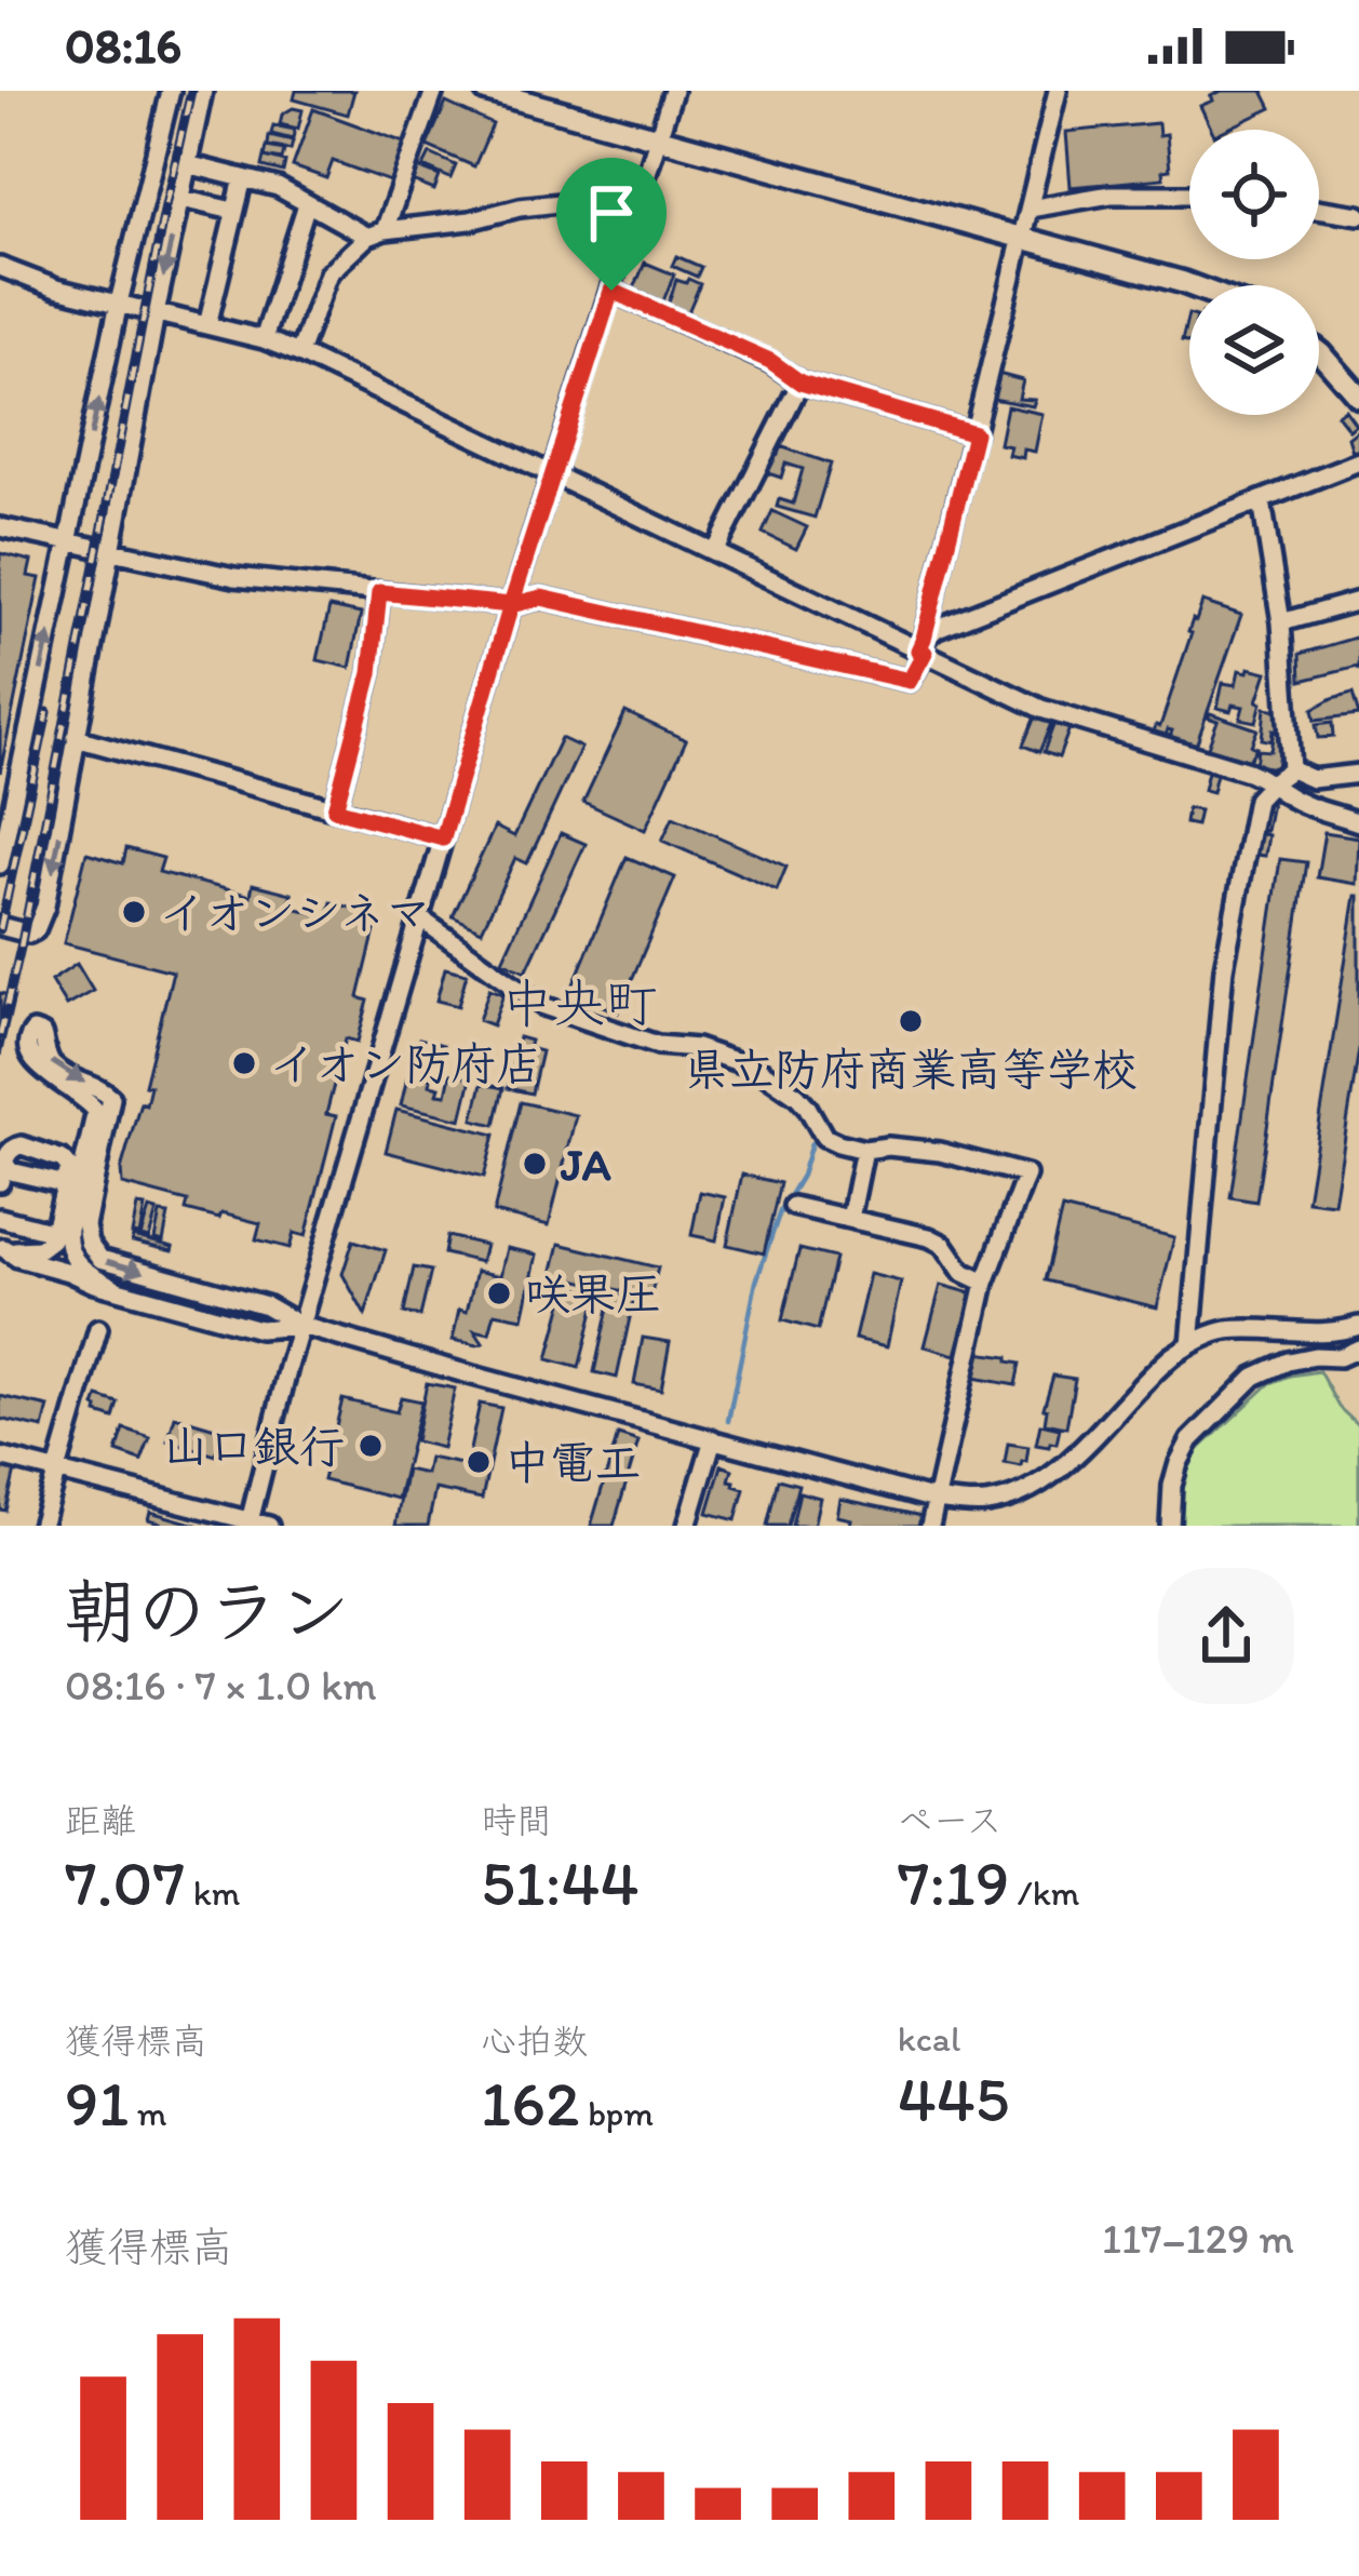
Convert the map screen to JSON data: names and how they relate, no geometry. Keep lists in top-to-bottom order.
{
  "districts": ["中央町"],
  "places": [
    "イオンシネマ",
    "県立防府商業高等学校",
    "イオン防府店",
    "JA",
    "咲果圧",
    "山口銀行",
    "中電工"
  ],
  "page": {
    "status": "08:16",
    "heading": ["朝のラン", "08:16 · 7 × 1.0 km"],
    "stats": [
      ["距離", "7.07 km"],
      ["時間", "51:44"],
      ["ペース", "7:19 /km"],
      ["獲得標高", "91 m"],
      ["心拍数", "162 bpm"],
      ["kcal", "445"]
    ],
    "chart": ["獲得標高", "117–129 m"]
  }
}
